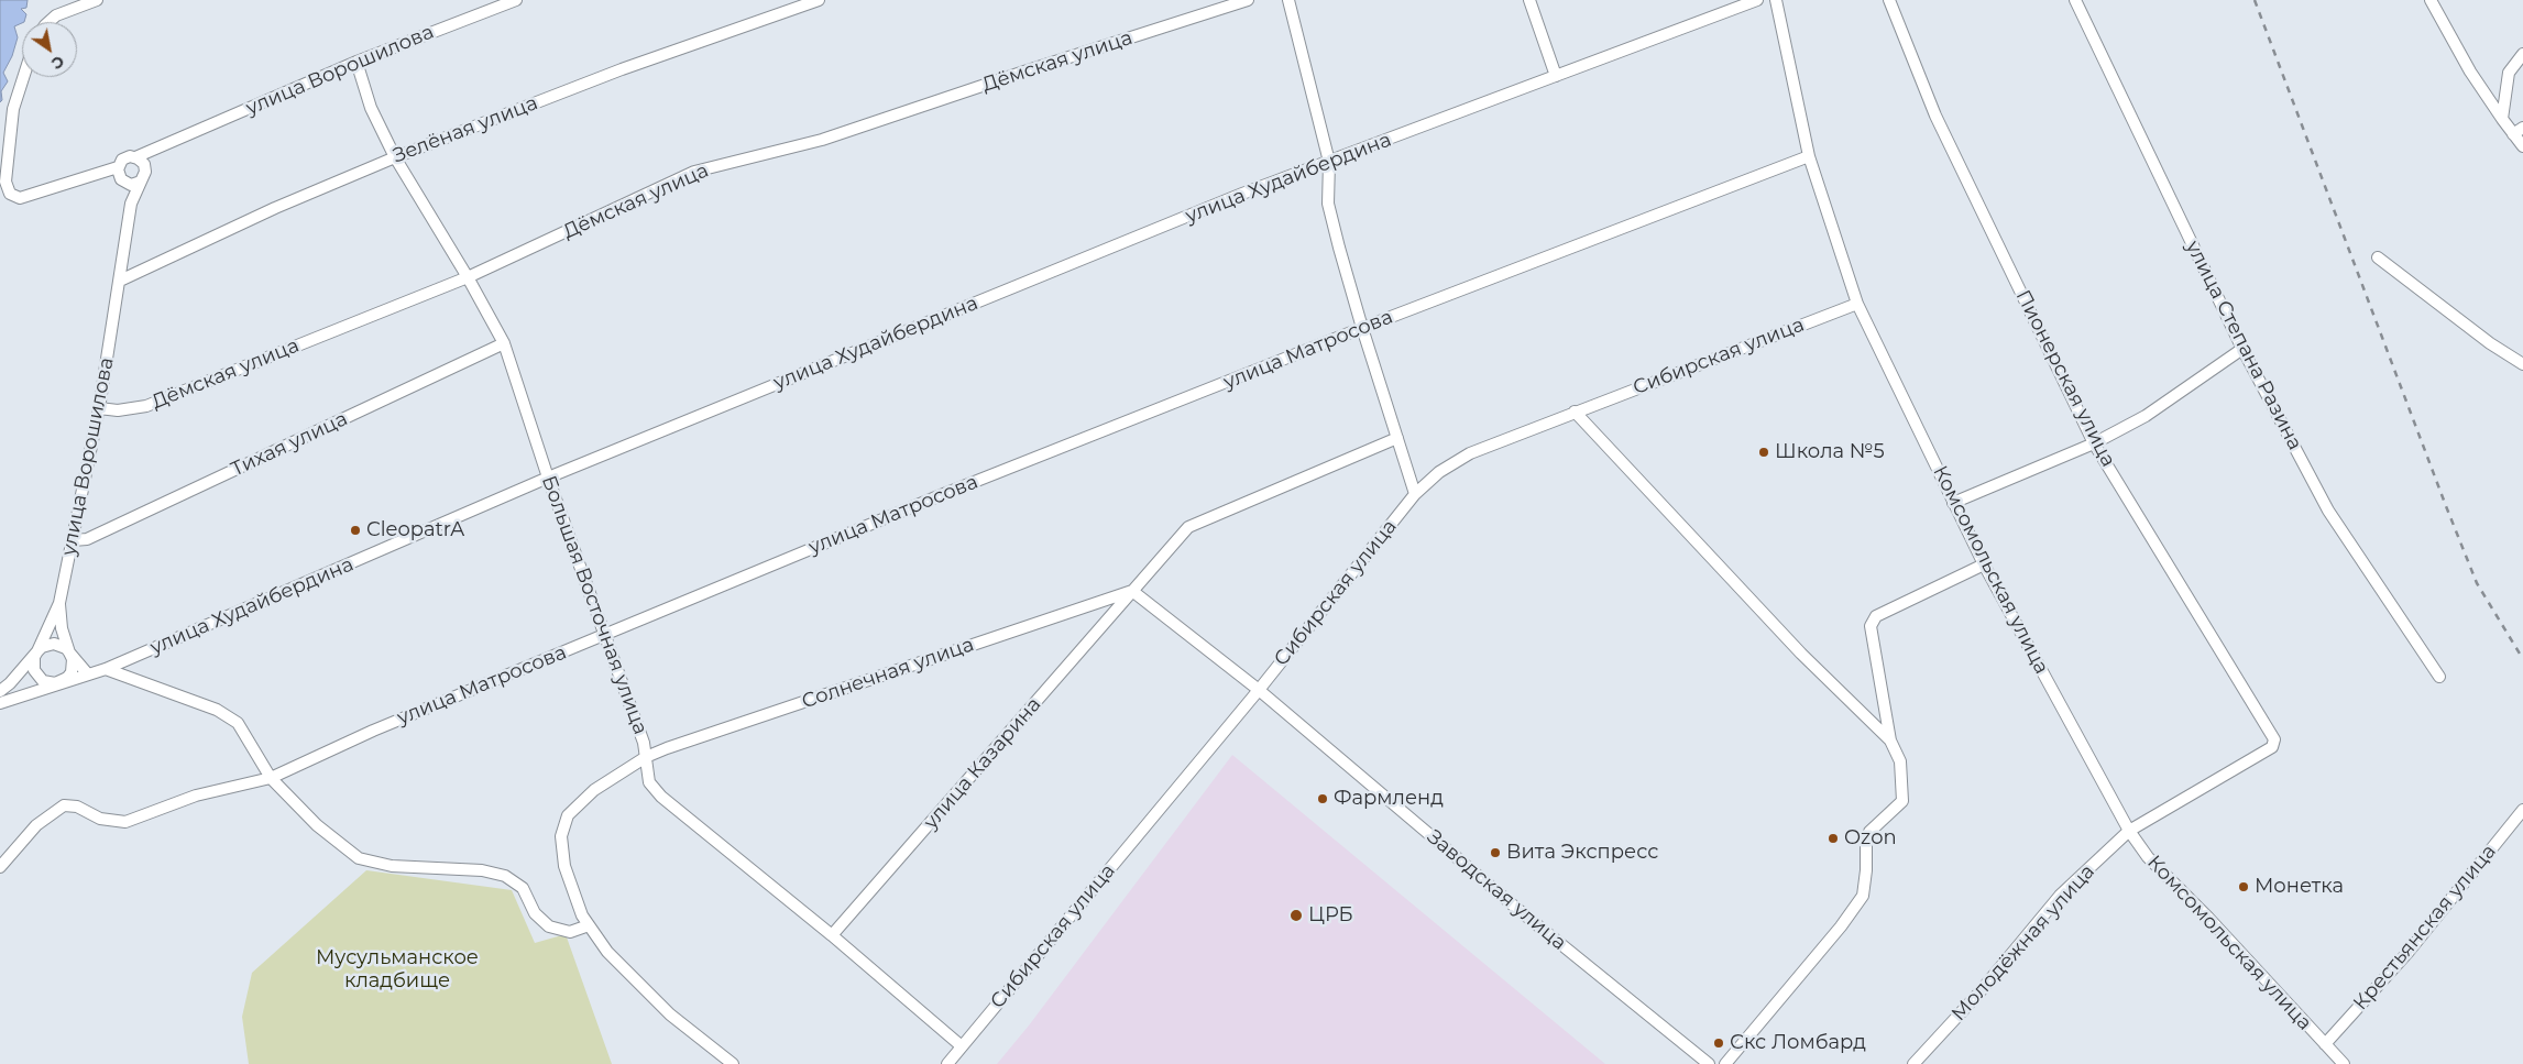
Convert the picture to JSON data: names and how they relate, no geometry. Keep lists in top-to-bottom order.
{
  "streets": {
    "street": [
      "Дёмская улица",
      "улица Ворошилова",
      "Зелёная улица",
      "улица Худайбердина",
      "улица Степана Разина",
      "улица Матросова",
      "Сибирская улица",
      "Пионерская улица",
      "Тихая улица",
      "Комсомольская улица",
      "Большая Восточная улица",
      "Солнечная улица",
      "улица Казарина",
      "Заводская улица",
      "Крестьянская улица",
      "Молодёжная улица"
    ]
  },
  "crossings": [
    ["Дёмская улица", "улица Ворошилова"],
    ["Дёмская улица", "Большая Восточная улица"],
    ["улица Ворошилова", "Зелёная улица"],
    ["улица Ворошилова", "улица Худайбердина"],
    ["улица Ворошилова", "Тихая улица"],
    ["улица Ворошилова", "Большая Восточная улица"],
    ["Зелёная улица", "Большая Восточная улица"],
    ["улица Худайбердина", "Большая Восточная улица"],
    ["улица Матросова", "Комсомольская улица"],
    ["улица Матросова", "Большая Восточная улица"],
    ["Сибирская улица", "Комсомольская улица"],
    ["Сибирская улица", "Большая Восточная улица"],
    ["Сибирская улица", "Заводская улица"],
    ["Пионерская улица", "Молодёжная улица"],
    ["Тихая улица", "Большая Восточная улица"],
    ["Комсомольская улица", "Крестьянская улица"],
    ["Комсомольская улица", "Молодёжная улица"],
    ["Большая Восточная улица", "Солнечная улица"],
    ["Большая Восточная улица", "улица Казарина"],
    ["Солнечная улица", "улица Казарина"],
    ["Солнечная улица", "Заводская улица"],
    ["улица Казарина", "Заводская улица"]
  ],
  "parks": ["Мусульманское кладбище"],
  "places": [
    "Школа №5",
    "CleopatrA",
    "Фармленд",
    "Ozon",
    "Вита Экспресс",
    "Монетка",
    "ЦРБ",
    "Скс Ломбард"
  ],
  "north": "bottom right"
}
